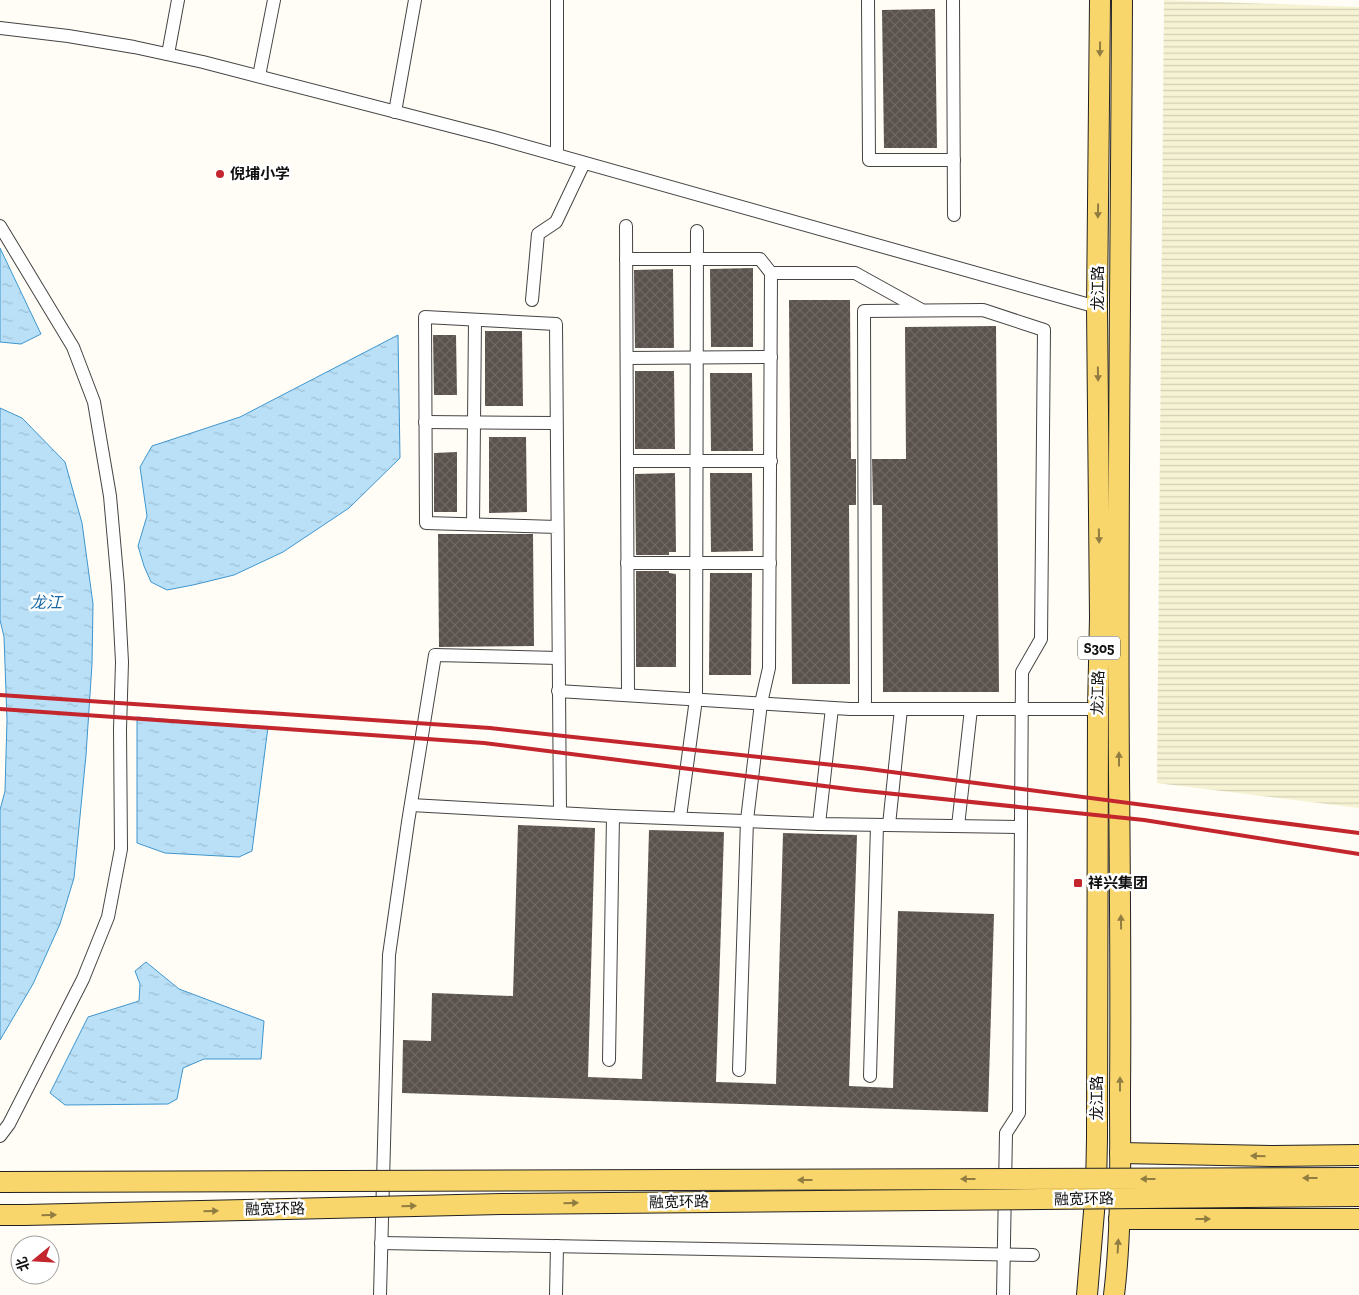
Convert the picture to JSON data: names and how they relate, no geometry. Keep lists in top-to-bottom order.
{
  "streets": {
    "main road": ["龙江路", "S305", "融宽环路"]
  },
  "water": ["龙江"],
  "places": {
    "other": ["倪埔小学"],
    "transit": ["祥兴集团"]
  },
  "north": "left"
}
